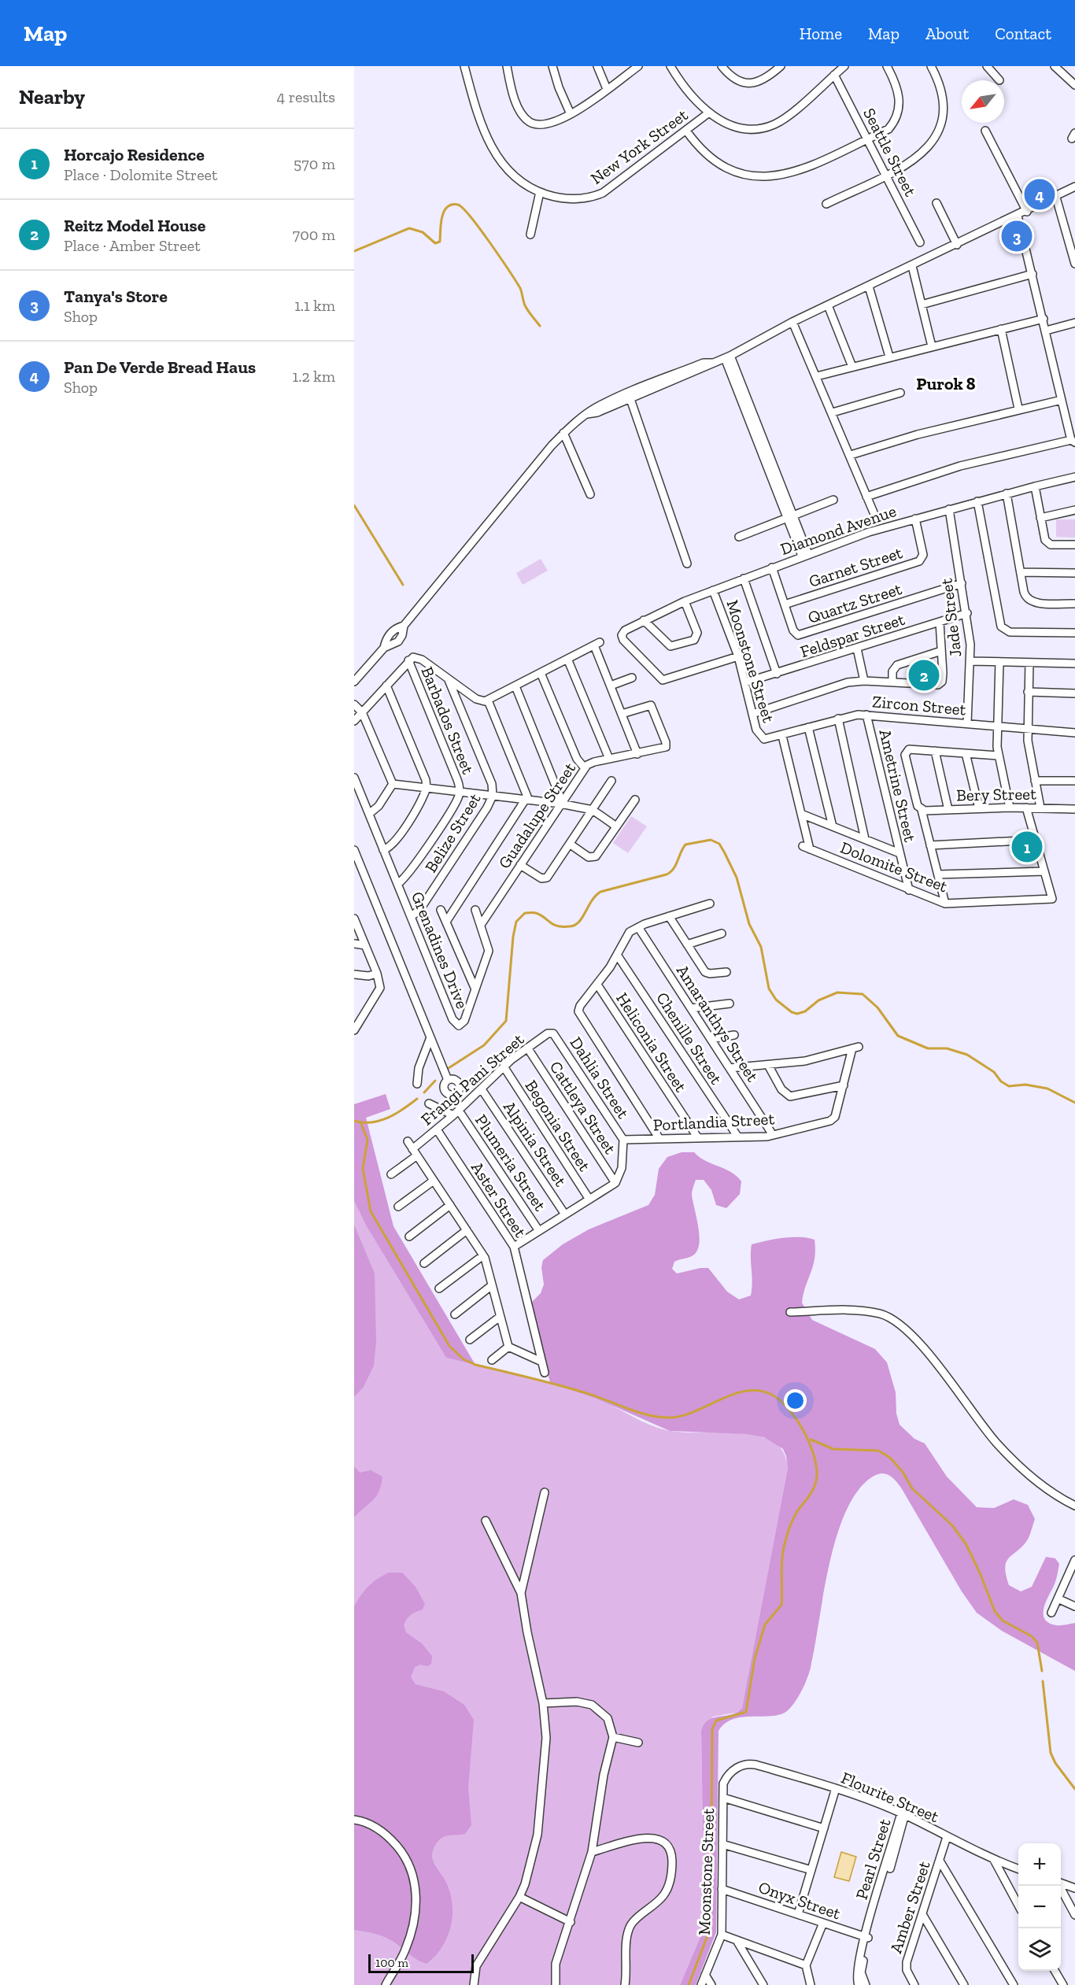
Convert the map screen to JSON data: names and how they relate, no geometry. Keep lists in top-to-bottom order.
{
  "streets": {
    "street": [
      "New York Street",
      "Seattle Street",
      "Diamond Avenue",
      "Garnet Street",
      "Quartz Street",
      "Jade Street",
      "Feldspar Street",
      "Moonstone Street",
      "Zircon Street",
      "Barbados Street",
      "Ametrine Street",
      "Bery Street",
      "Guadalupe Street",
      "Belize Street",
      "Dolomite Street",
      "Grenadines Drive",
      "Amaranthys Street",
      "Chenille Street",
      "Heliconia Street",
      "Dahlia Street",
      "Frangi Pani Street",
      "Cattleya Street",
      "Portlandia Street",
      "Begonia Street",
      "Alpinia Street",
      "Plumeria Street",
      "Aster Street",
      "Flourite Street",
      "Pearl Street",
      "Onyx Street",
      "Amber Street"
    ]
  },
  "crossings": [
    ["Diamond Avenue", "Garnet Street"],
    ["Diamond Avenue", "Quartz Street"],
    ["Diamond Avenue", "Jade Street"],
    ["Diamond Avenue", "Moonstone Street"],
    ["Garnet Street", "Quartz Street"],
    ["Quartz Street", "Jade Street"],
    ["Jade Street", "Feldspar Street"],
    ["Jade Street", "Zircon Street"],
    ["Feldspar Street", "Moonstone Street"],
    ["Moonstone Street", "Zircon Street"],
    ["Moonstone Street", "Flourite Street"],
    ["Moonstone Street", "Onyx Street"],
    ["Zircon Street", "Ametrine Street"],
    ["Barbados Street", "Grenadines Drive"],
    ["Ametrine Street", "Dolomite Street"],
    ["Bery Street", "Dolomite Street"],
    ["Belize Street", "Grenadines Drive"],
    ["Amaranthys Street", "Portlandia Street"],
    ["Chenille Street", "Portlandia Street"],
    ["Heliconia Street", "Portlandia Street"],
    ["Dahlia Street", "Frangi Pani Street"],
    ["Dahlia Street", "Portlandia Street"],
    ["Frangi Pani Street", "Cattleya Street"],
    ["Frangi Pani Street", "Begonia Street"],
    ["Frangi Pani Street", "Alpinia Street"],
    ["Frangi Pani Street", "Plumeria Street"],
    ["Frangi Pani Street", "Aster Street"],
    ["Flourite Street", "Pearl Street"],
    ["Flourite Street", "Amber Street"],
    ["Pearl Street", "Onyx Street"]
  ],
  "districts": ["Purok 8"],
  "scale_bar": "100 m",
  "north": "bottom left",
  "page": {
    "header": "Map",
    "nav": [
      "Home",
      "Map",
      "About",
      "Contact"
    ],
    "heading": ["Nearby", "4 results"],
    "list": [
      {
        "mark": "1",
        "name": "Horcajo Residence",
        "note": "Place · Dolomite Street",
        "value": "570 m"
      },
      {
        "mark": "2",
        "name": "Reitz Model House",
        "note": "Place · Amber Street",
        "value": "700 m"
      },
      {
        "mark": "3",
        "name": "Tanya's Store",
        "note": "Shop",
        "value": "1.1 km"
      },
      {
        "mark": "4",
        "name": "Pan De Verde Bread Haus",
        "note": "Shop",
        "value": "1.2 km"
      }
    ],
    "pins": [
      "4",
      "3",
      "2",
      "1"
    ],
    "map_buttons": ["+", "−"],
    "scale": "100 m"
  }
}
